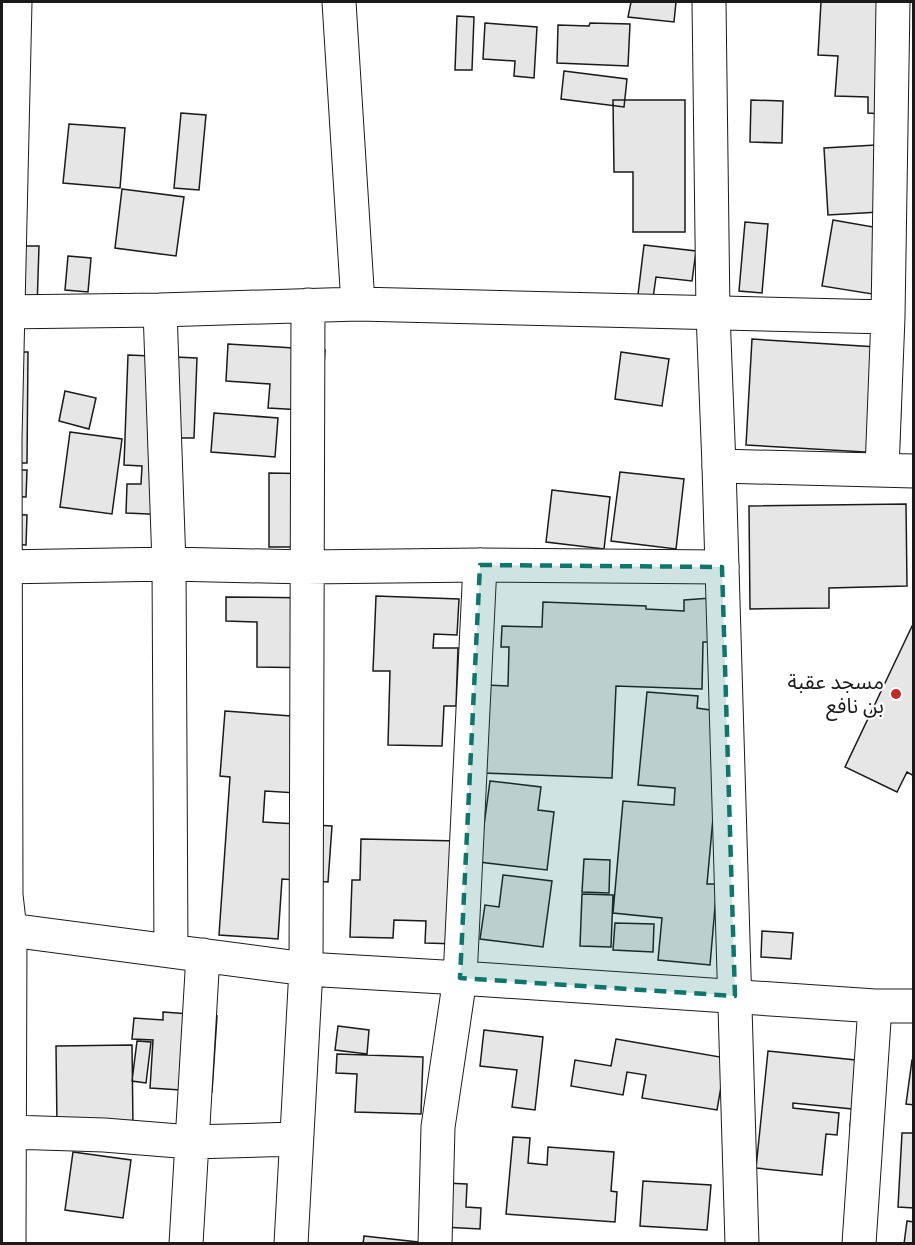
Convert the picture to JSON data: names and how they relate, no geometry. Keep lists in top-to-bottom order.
{
  "places": ["مسجد عقبة بن نافع"]
}
